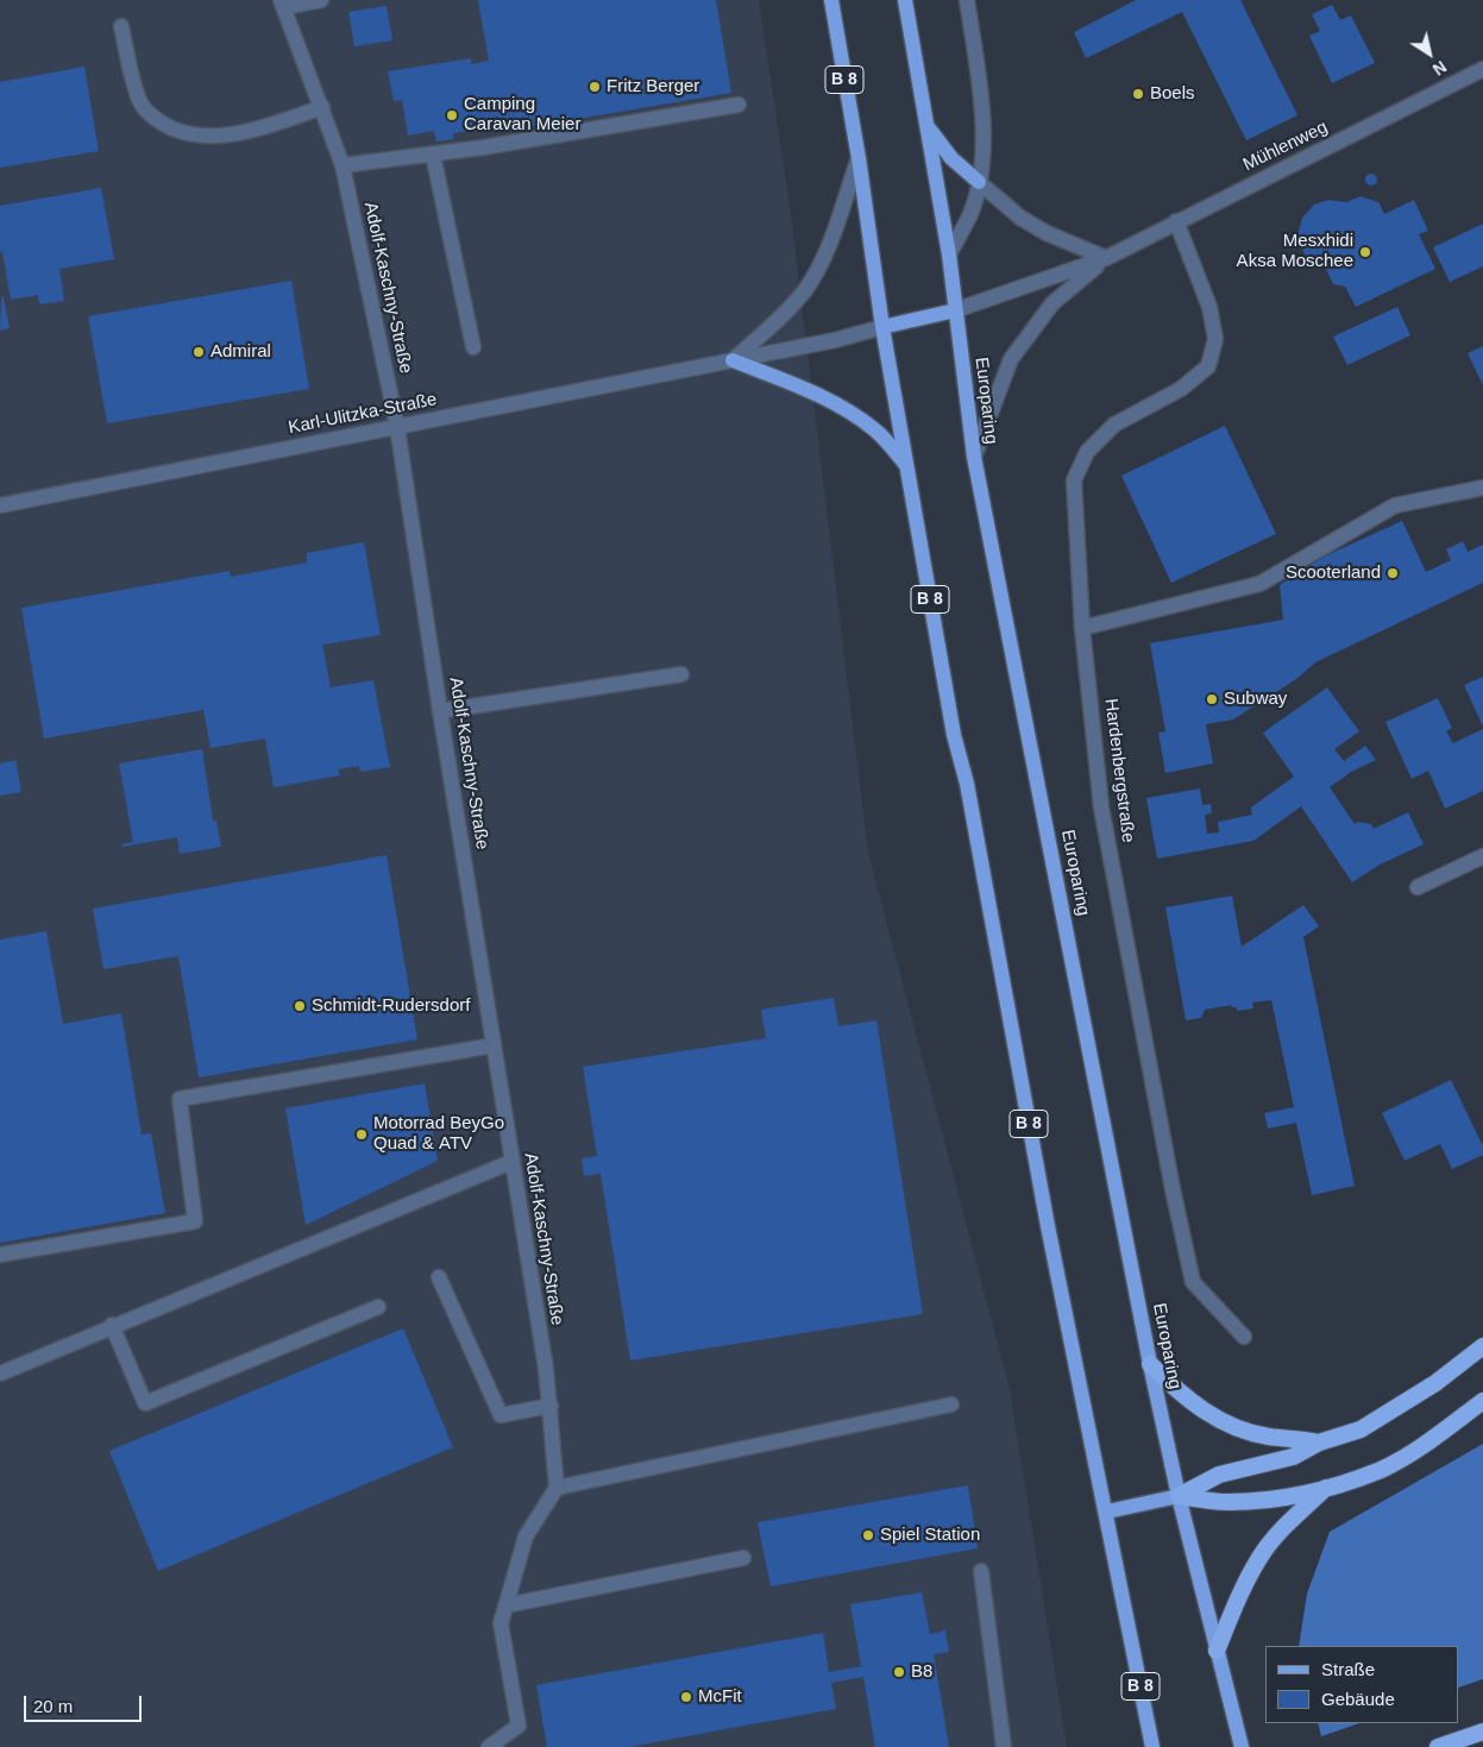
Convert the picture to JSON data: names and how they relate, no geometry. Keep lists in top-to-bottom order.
{
  "streets": {
    "main road": ["B 8", "Europaring"],
    "street": [
      "Mühlenweg",
      "Adolf-Kaschny-Straße",
      "Karl-Ulitzka-Straße",
      "Hardenbergstraße"
    ]
  },
  "crossings": [
    ["B 8", "Karl-Ulitzka-Straße"],
    ["Mühlenweg", "Europaring"],
    ["Mühlenweg", "Hardenbergstraße"],
    ["Adolf-Kaschny-Straße", "Karl-Ulitzka-Straße"]
  ],
  "places": [
    "Fritz Berger",
    "Boels",
    "Camping Caravan Meier",
    "Mesxhidi Aksa Moschee",
    "Admiral",
    "Scooterland",
    "Subway",
    "Schmidt-Rudersdorf",
    "Motorrad BeyGo Quad & ATV",
    "Spiel Station",
    "B8",
    "McFit"
  ],
  "legend": ["Straße", "Gebäude"],
  "scale_bar": "20 m",
  "north": "bottom right"
}
